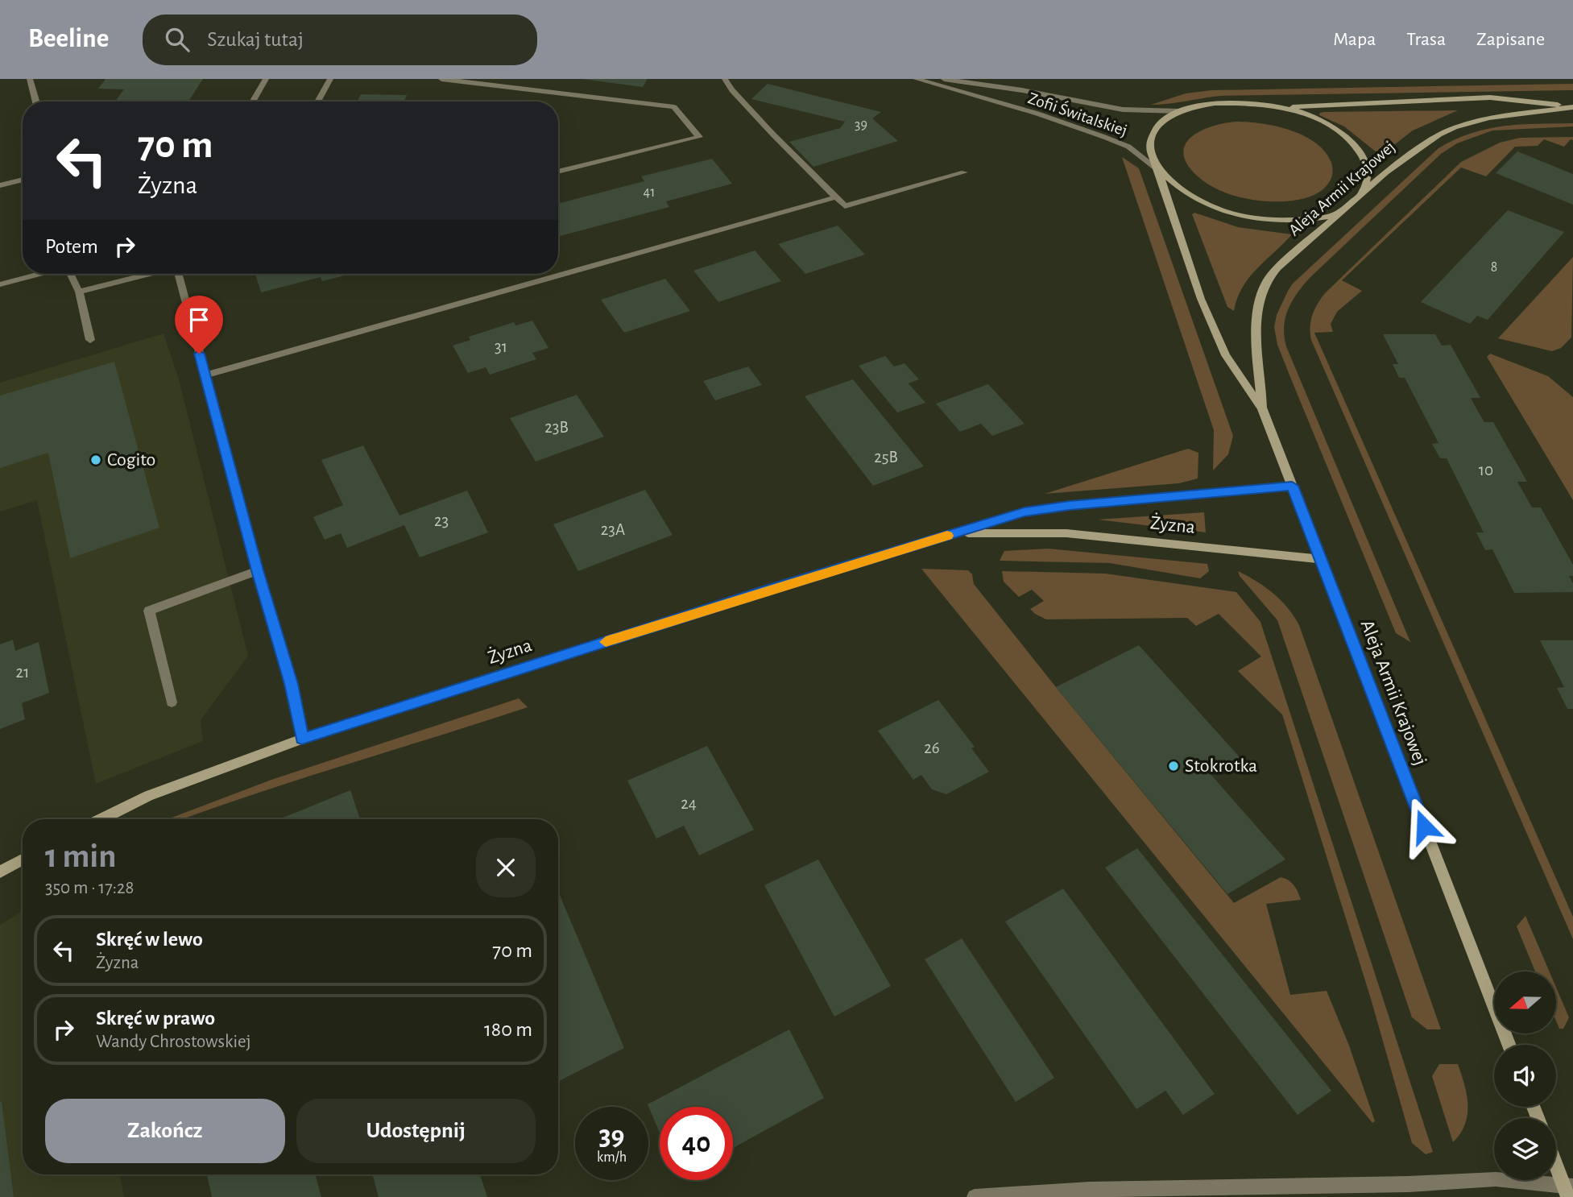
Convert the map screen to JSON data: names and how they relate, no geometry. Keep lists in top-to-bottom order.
{
  "streets": {
    "street": ["Zofii Świtalskiej", "Aleja Armii Krajowej", "Żyzna"]
  },
  "crossings": [
    ["Zofii Świtalskiej", "Aleja Armii Krajowej"],
    ["Aleja Armii Krajowej", "Żyzna"]
  ],
  "places": ["Cogito", "Stokrotka"],
  "house_numbers": [
    "39",
    "41",
    "8",
    "31",
    "23B",
    "25B",
    "10",
    "23",
    "23A",
    "21",
    "26",
    "24"
  ],
  "north": "left",
  "page": {
    "header": "Beeline",
    "search": "Szukaj tutaj",
    "nav": ["Mapa", "Trasa", "Zapisane"],
    "turn": ["70 m", "Żyzna"],
    "then": "Potem",
    "heading": ["1 min", "350 m · 17:28"],
    "list": [
      {
        "name": "Skręć w lewo",
        "note": "Żyzna",
        "value": "70 m"
      },
      {
        "name": "Skręć w prawo",
        "note": "Wandy Chrostowskiej",
        "value": "180 m"
      }
    ],
    "buttons": ["Zakończ", "Udostępnij"],
    "speed": "39 km/h",
    "limit": "40"
  }
}
